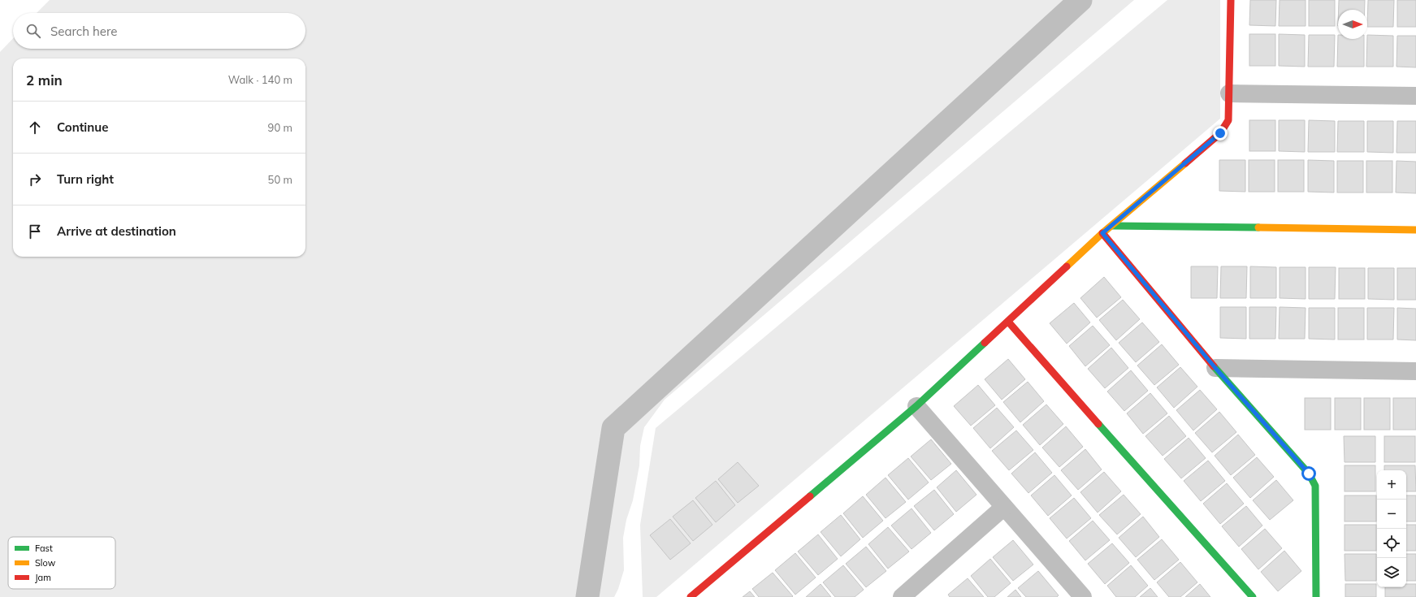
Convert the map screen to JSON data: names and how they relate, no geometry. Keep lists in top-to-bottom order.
{
  "legend": ["Fast", "Slow", "Jam"],
  "north": "right",
  "page": {
    "search": "Search here",
    "heading": ["2 min", "Walk · 140 m"],
    "list": [
      ["Continue", "90 m"],
      ["Turn right", "50 m"],
      "Arrive at destination"
    ],
    "map_buttons": ["+", "−"]
  }
}
